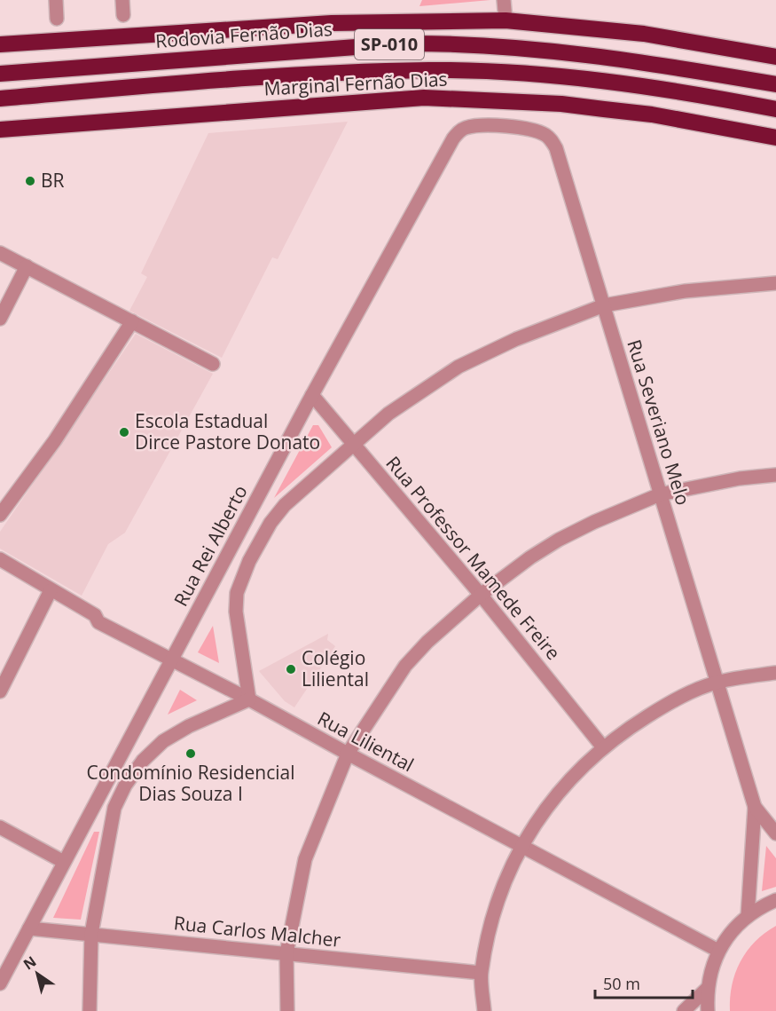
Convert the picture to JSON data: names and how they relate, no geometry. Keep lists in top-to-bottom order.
{
  "streets": {
    "highway": ["Rodovia Fernão Dias", "SP-010", "Marginal Fernão Dias"],
    "street": [
      "Rua Severiano Melo",
      "Rua Rei Alberto",
      "Rua Professor Mamede Freire",
      "Rua Liliental",
      "Rua Carlos Malcher"
    ]
  },
  "crossings": [
    ["Rua Severiano Melo", "Rua Rei Alberto"],
    ["Rua Rei Alberto", "Rua Professor Mamede Freire"],
    ["Rua Rei Alberto", "Rua Liliental"],
    ["Rua Rei Alberto", "Rua Carlos Malcher"]
  ],
  "places": [
    "BR",
    "Escola Estadual Dirce Pastore Donato",
    "Colégio Liliental",
    "Condomínio Residencial Dias Souza I"
  ],
  "scale_bar": "50 m",
  "north": "top left"
}
